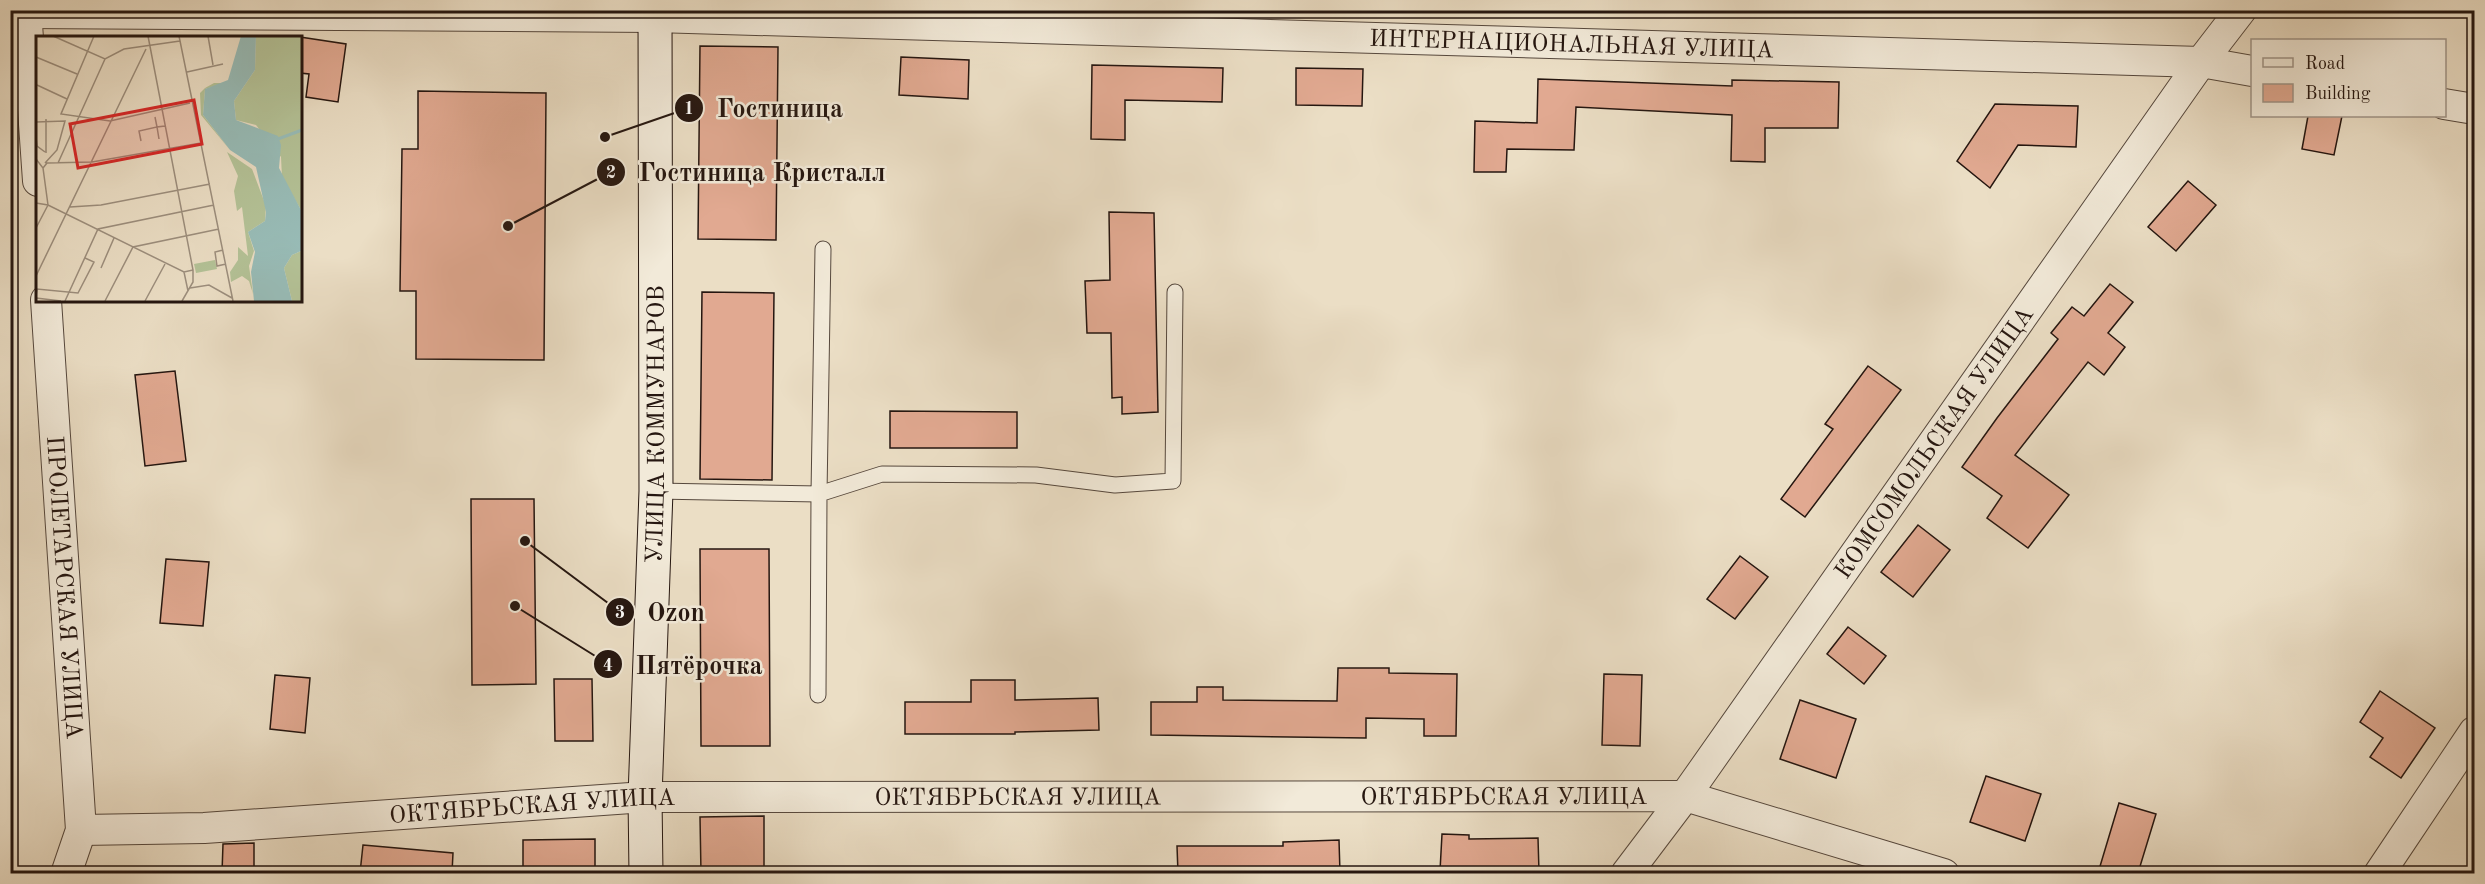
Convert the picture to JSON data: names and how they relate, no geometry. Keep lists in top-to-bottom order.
{
  "streets": {
    "main road": ["УЛИЦА КОММУНАРОВ"],
    "street": [
      "ИНТЕРНАЦИОНАЛЬНАЯ УЛИЦА",
      "КОМСОМОЛЬСКАЯ УЛИЦА",
      "ПРОЛЕТАРСКАЯ УЛИЦА",
      "ОКТЯБРЬСКАЯ УЛИЦА"
    ]
  },
  "crossings": [
    ["ИНТЕРНАЦИОНАЛЬНАЯ УЛИЦА", "УЛИЦА КОММУНАРОВ"],
    ["ИНТЕРНАЦИОНАЛЬНАЯ УЛИЦА", "КОМСОМОЛЬСКАЯ УЛИЦА"],
    ["УЛИЦА КОММУНАРОВ", "ОКТЯБРЬСКАЯ УЛИЦА"],
    ["КОМСОМОЛЬСКАЯ УЛИЦА", "ОКТЯБРЬСКАЯ УЛИЦА"],
    ["ПРОЛЕТАРСКАЯ УЛИЦА", "ОКТЯБРЬСКАЯ УЛИЦА"]
  ],
  "places": [
    "Гостиница",
    "Гостиница Кристалл",
    "Ozon",
    "Пятёрочка"
  ],
  "legend": ["Road", "Building"]
}
